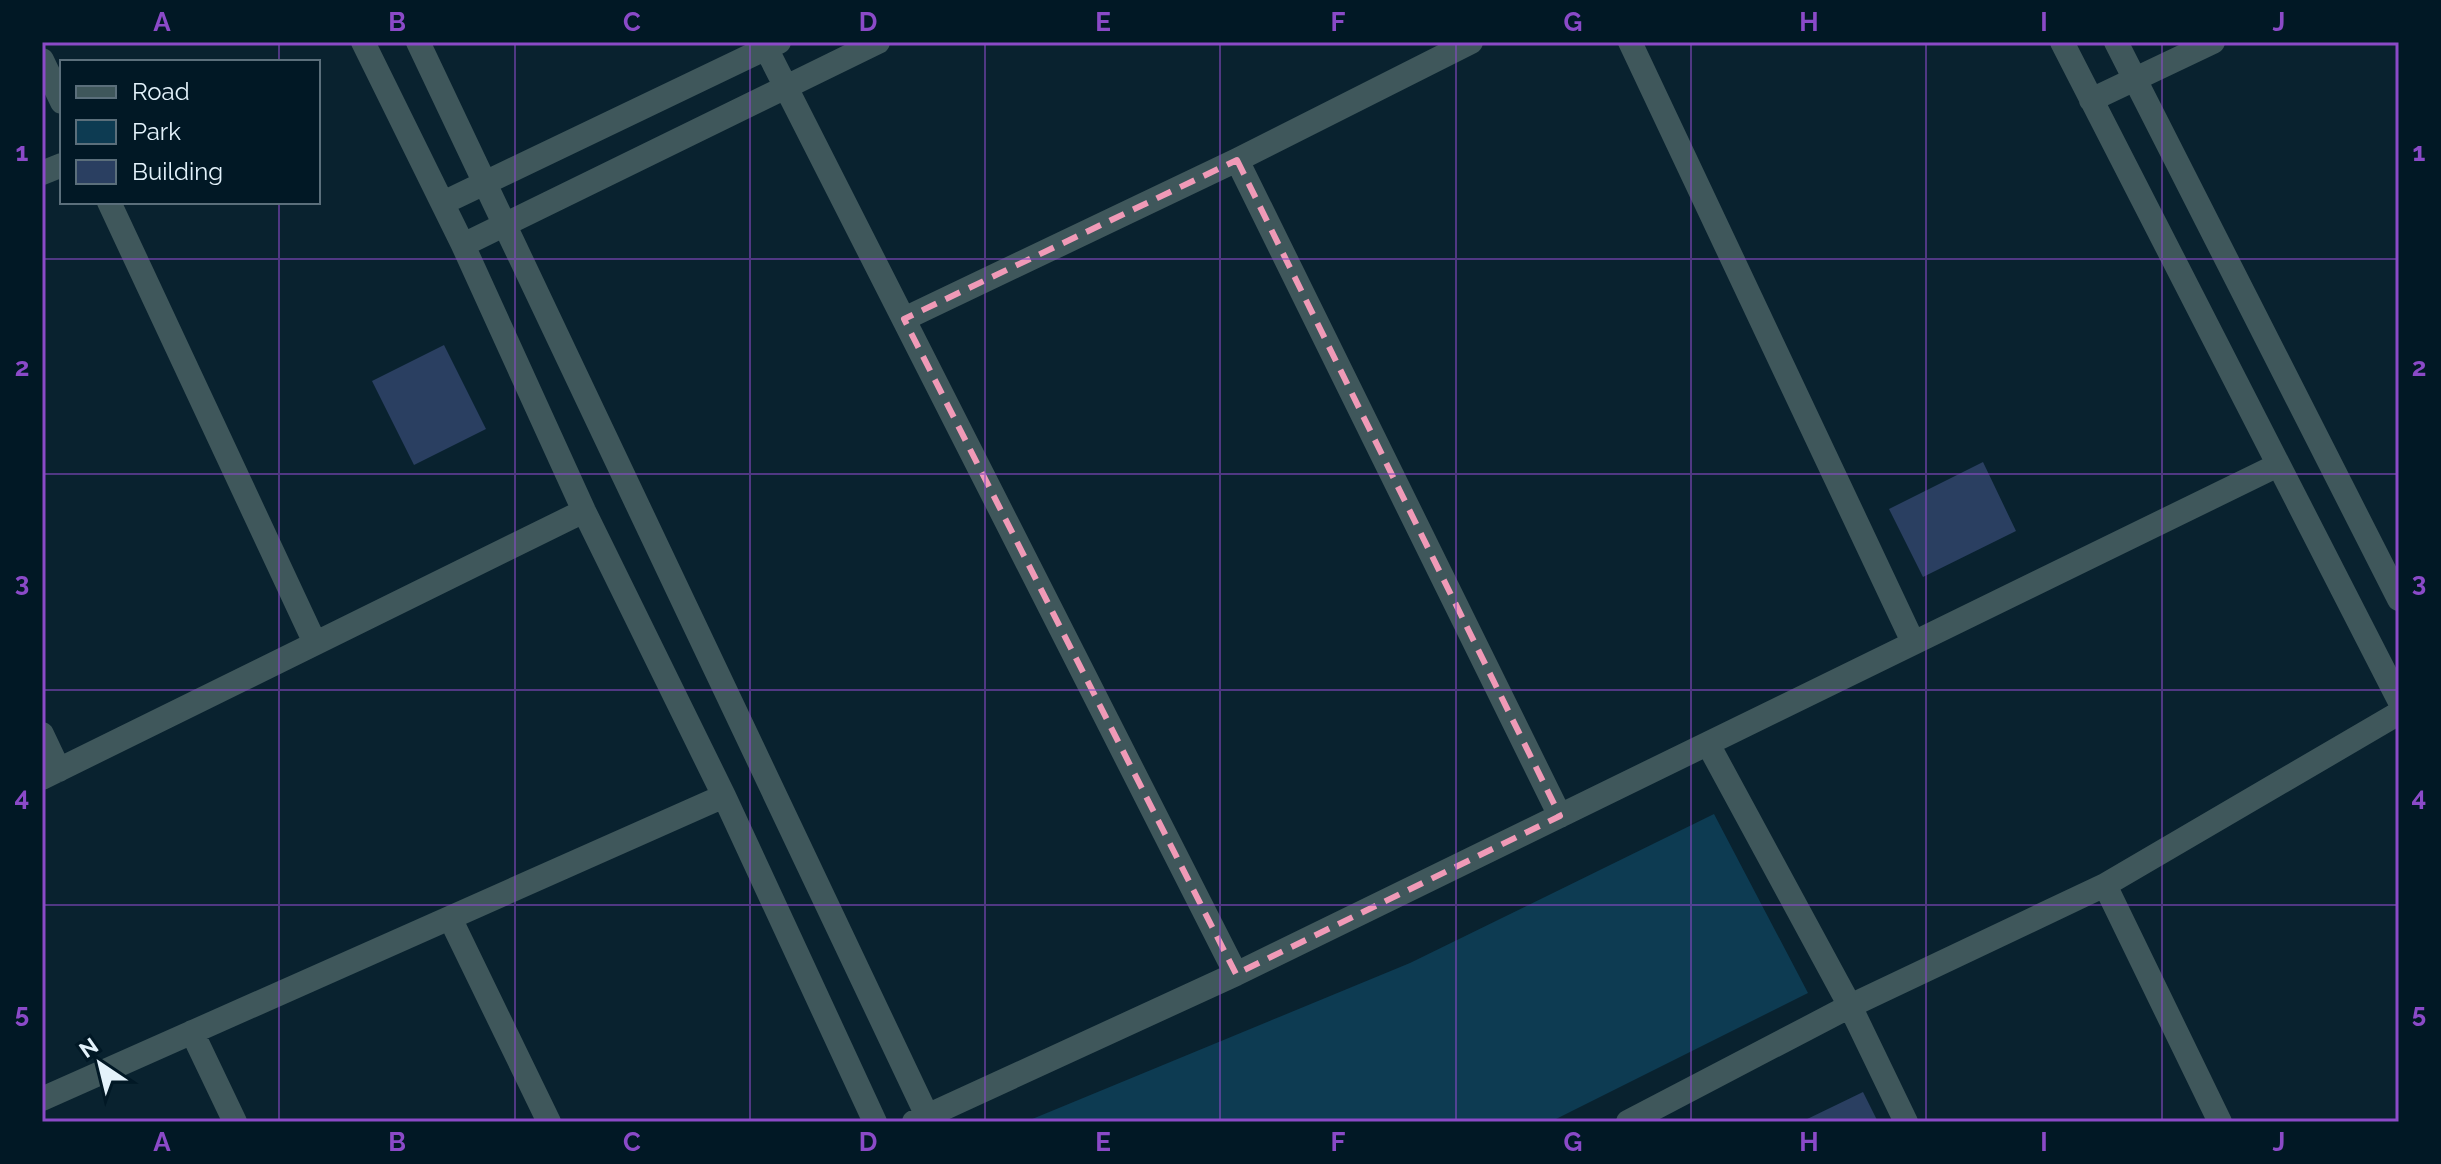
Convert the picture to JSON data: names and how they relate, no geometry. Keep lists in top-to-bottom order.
{
  "legend": ["Road", "Park", "Building"],
  "north": "top left",
  "grid": {
    "columns": [
      "A",
      "B",
      "C",
      "D",
      "E",
      "F",
      "G",
      "H",
      "I",
      "J"
    ],
    "rows": [
      "1",
      "2",
      "3",
      "4",
      "5"
    ]
  }
}
